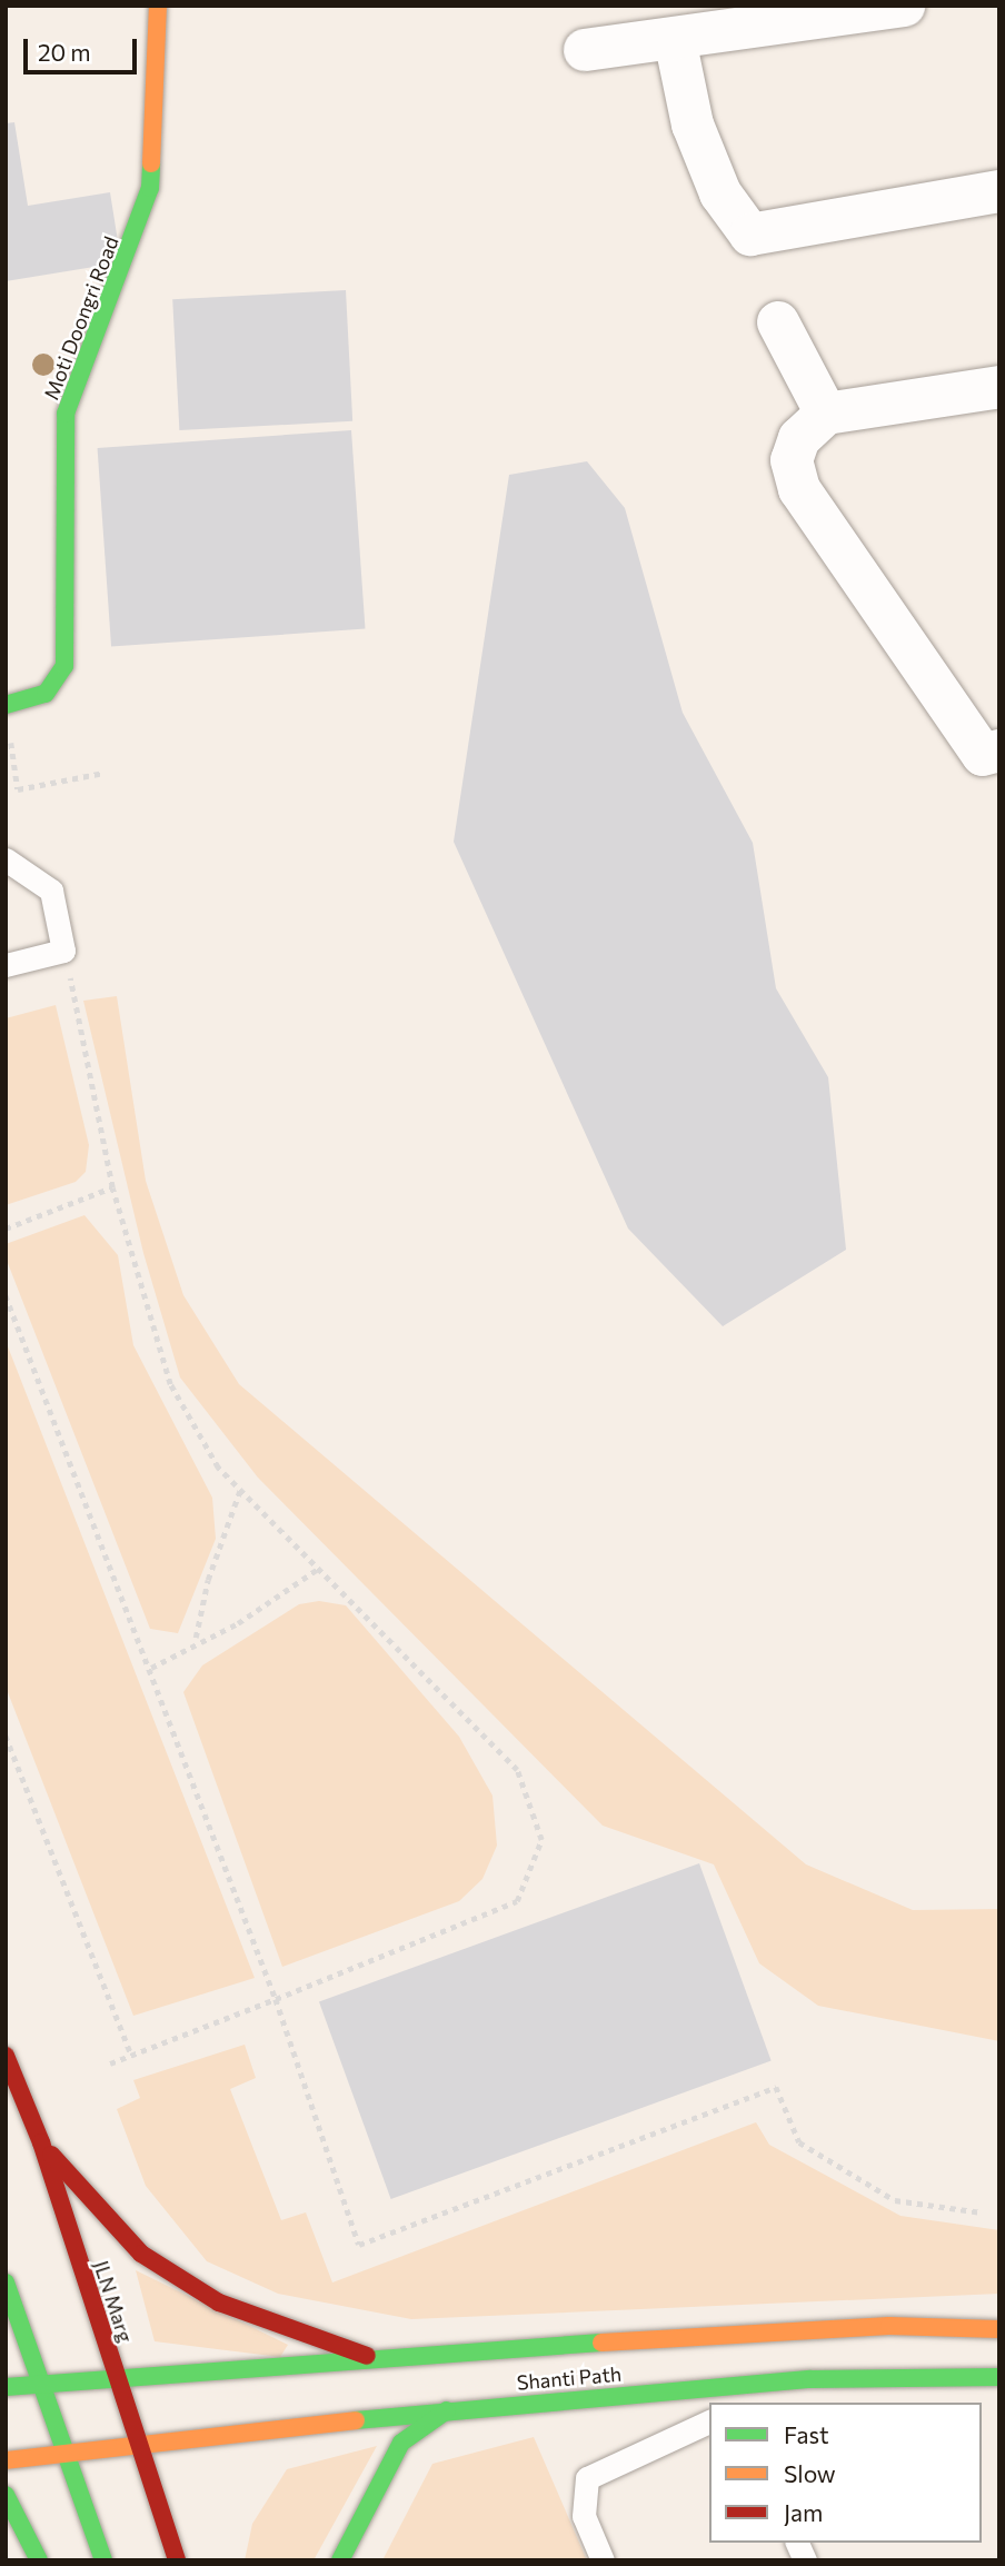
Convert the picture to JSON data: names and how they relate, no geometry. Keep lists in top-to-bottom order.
{
  "streets": {
    "main road": ["Moti Doongri Road", "JLN Marg", "Shanti Path"]
  },
  "crossings": [
    ["JLN Marg", "Shanti Path"]
  ],
  "legend": ["Fast", "Slow", "Jam"],
  "scale_bar": "20 m"
}
